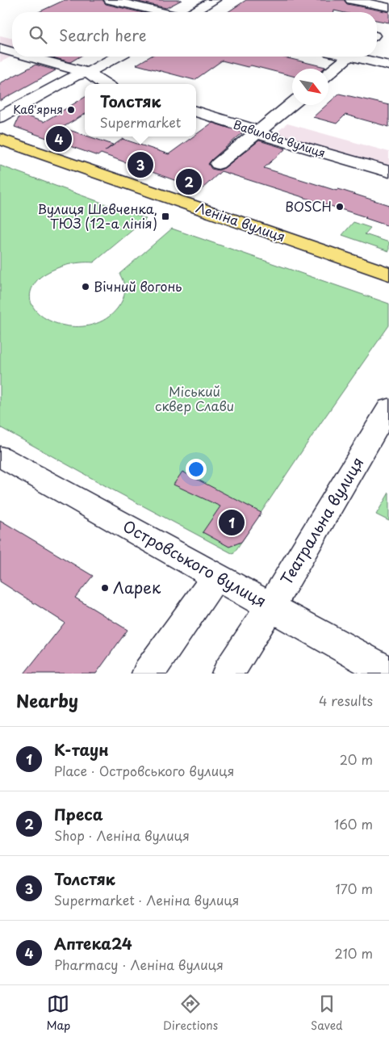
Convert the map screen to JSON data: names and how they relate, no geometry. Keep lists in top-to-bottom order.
{
  "streets": {
    "main road": ["Леніна вулиця"],
    "street": ["Вавилова вулиця", "Театральна вулиця", "Островського вулиця"]
  },
  "crossings": [
    ["Театральна вулиця", "Островського вулиця"]
  ],
  "parks": ["Міський сквер Слави"],
  "places": {
    "other": [
      "Кав'ярня",
      "BOSCH",
      "Вічний вогонь",
      "Ларек"
    ],
    "transit": ["Вулиця Шевченка, ТЮЗ (12-а лінія)"]
  },
  "north": "bottom right",
  "page": {
    "search": "Search here",
    "popup": ["Толстяк", "Supermarket"],
    "pins": [
      "4",
      "3",
      "2",
      "1"
    ],
    "heading": ["Nearby", "4 results"],
    "list": [
      {
        "mark": "1",
        "name": "K-таун",
        "note": "Place · Островського вулиця",
        "value": "20 m"
      },
      {
        "mark": "2",
        "name": "Преса",
        "note": "Shop · Леніна вулиця",
        "value": "160 m"
      },
      {
        "mark": "3",
        "name": "Толстяк",
        "note": "Supermarket · Леніна вулиця",
        "value": "170 m"
      },
      {
        "mark": "4",
        "name": "Аптека24",
        "note": "Pharmacy · Леніна вулиця",
        "value": "210 m"
      }
    ],
    "nav": ["Map", "Directions", "Saved"]
  }
}
